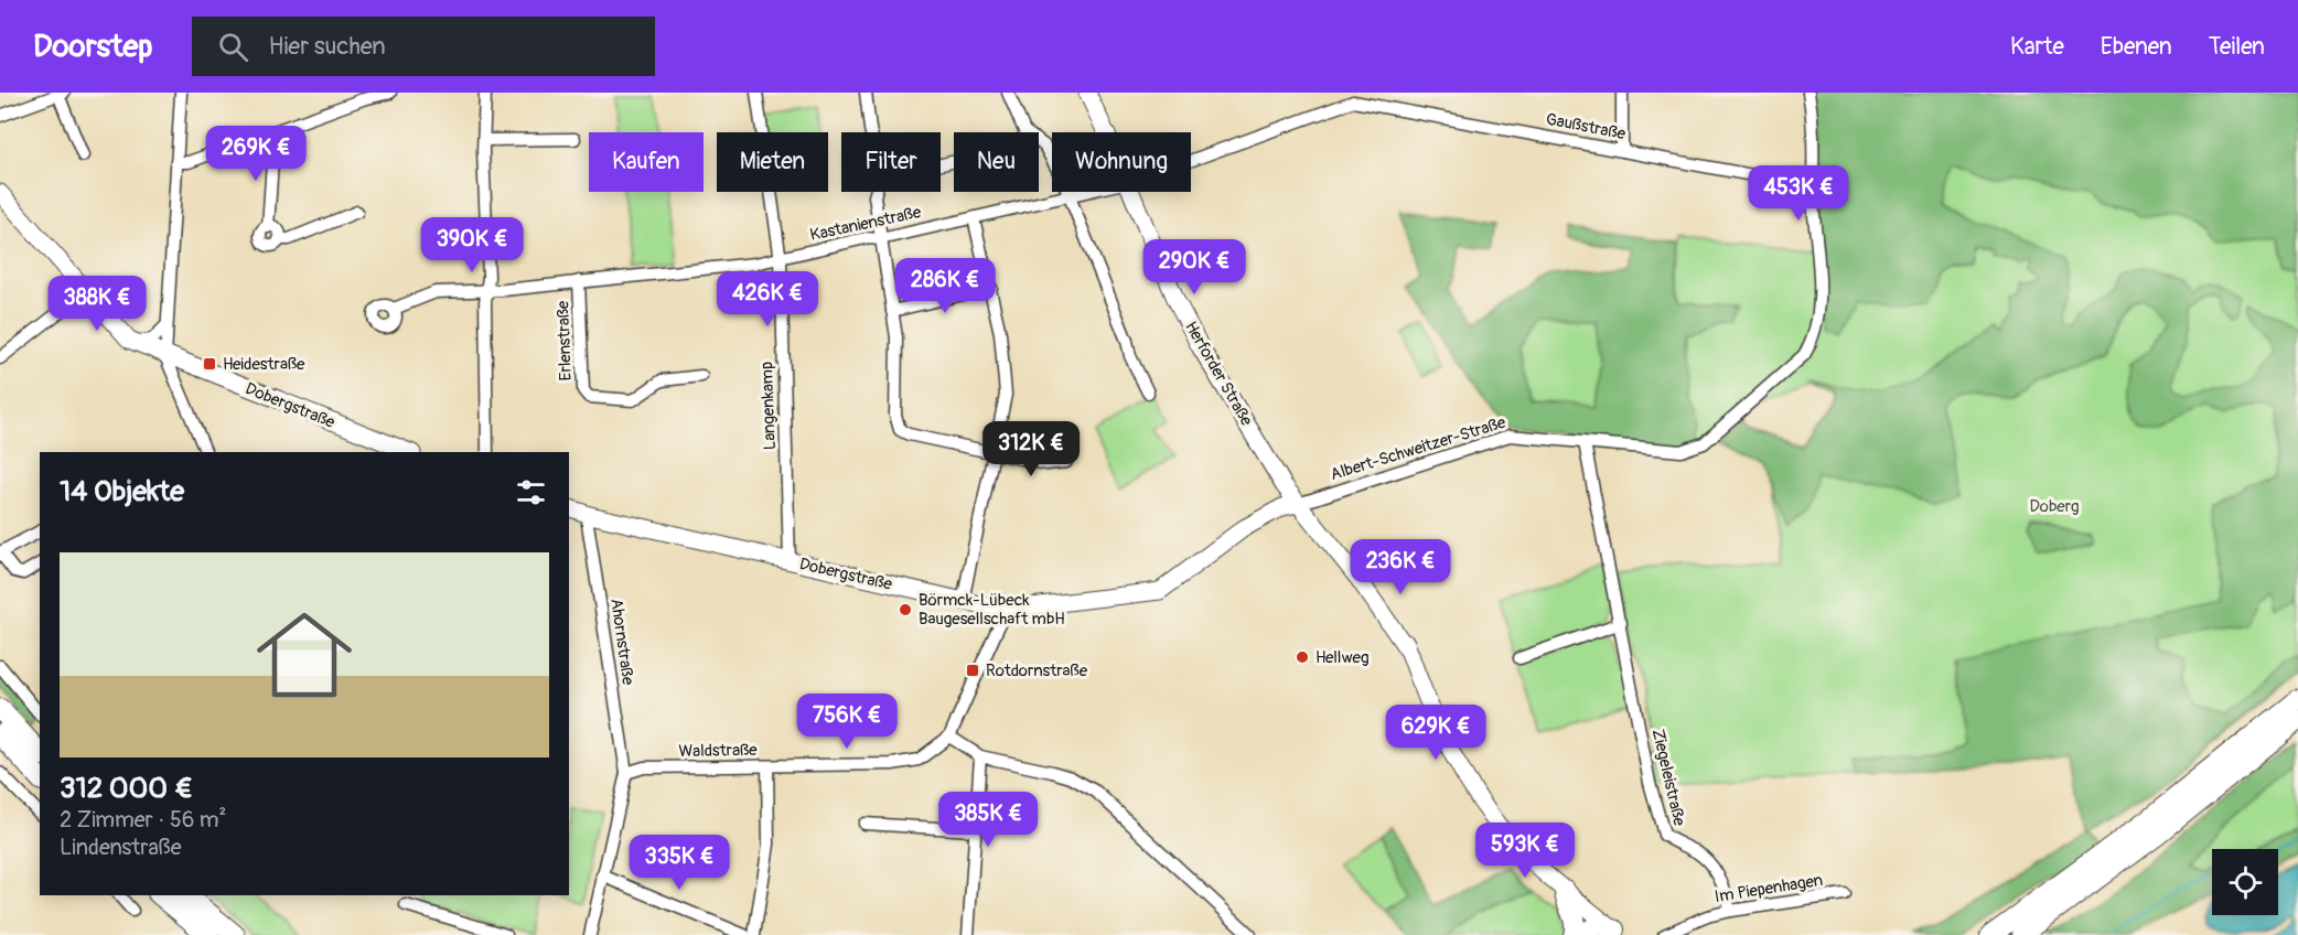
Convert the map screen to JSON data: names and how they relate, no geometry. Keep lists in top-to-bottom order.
{
  "streets": {
    "street": [
      "Gaußstraße",
      "Kastanienstraße",
      "Erlenstraße",
      "Herforder Straße",
      "Dobergstraße",
      "Langenkamp",
      "Albert-Schweitzer-Straße",
      "Ahornstraße",
      "Waldstraße",
      "Ziegeleistraße",
      "Im Piepenhagen"
    ]
  },
  "crossings": [
    ["Gaußstraße", "Albert-Schweitzer-Straße"],
    ["Kastanienstraße", "Erlenstraße"],
    ["Kastanienstraße", "Langenkamp"],
    ["Herforder Straße", "Dobergstraße"],
    ["Herforder Straße", "Albert-Schweitzer-Straße"],
    ["Dobergstraße", "Langenkamp"],
    ["Dobergstraße", "Albert-Schweitzer-Straße"],
    ["Dobergstraße", "Ahornstraße"],
    ["Dobergstraße", "Waldstraße"],
    ["Albert-Schweitzer-Straße", "Ziegeleistraße"],
    ["Ahornstraße", "Waldstraße"],
    ["Ziegeleistraße", "Im Piepenhagen"]
  ],
  "parks": ["Doberg"],
  "places": {
    "transit": ["Heidestraße", "Rotdornstraße"],
    "other": ["Börmck-Lübeck Baugesellschaft mbH", "Hellweg"]
  },
  "page": {
    "header": "Doorstep",
    "search": "Hier suchen",
    "nav": ["Karte", "Ebenen", "Teilen"],
    "price": [
      "269K €",
      "453K €",
      "390K €",
      "290K €",
      "286K €",
      "426K €",
      "388K €",
      "312K €",
      "236K €",
      "756K €",
      "629K €",
      "385K €",
      "593K €",
      "335K €"
    ],
    "chip": [
      "Kaufen",
      "Mieten",
      "Filter",
      "Neu",
      "Wohnung"
    ],
    "heading": "14 Objekte",
    "list": [
      {
        "name": "312 000 €",
        "note": "2 Zimmer · 56 m² · Lindenstraße"
      }
    ]
  }
}
